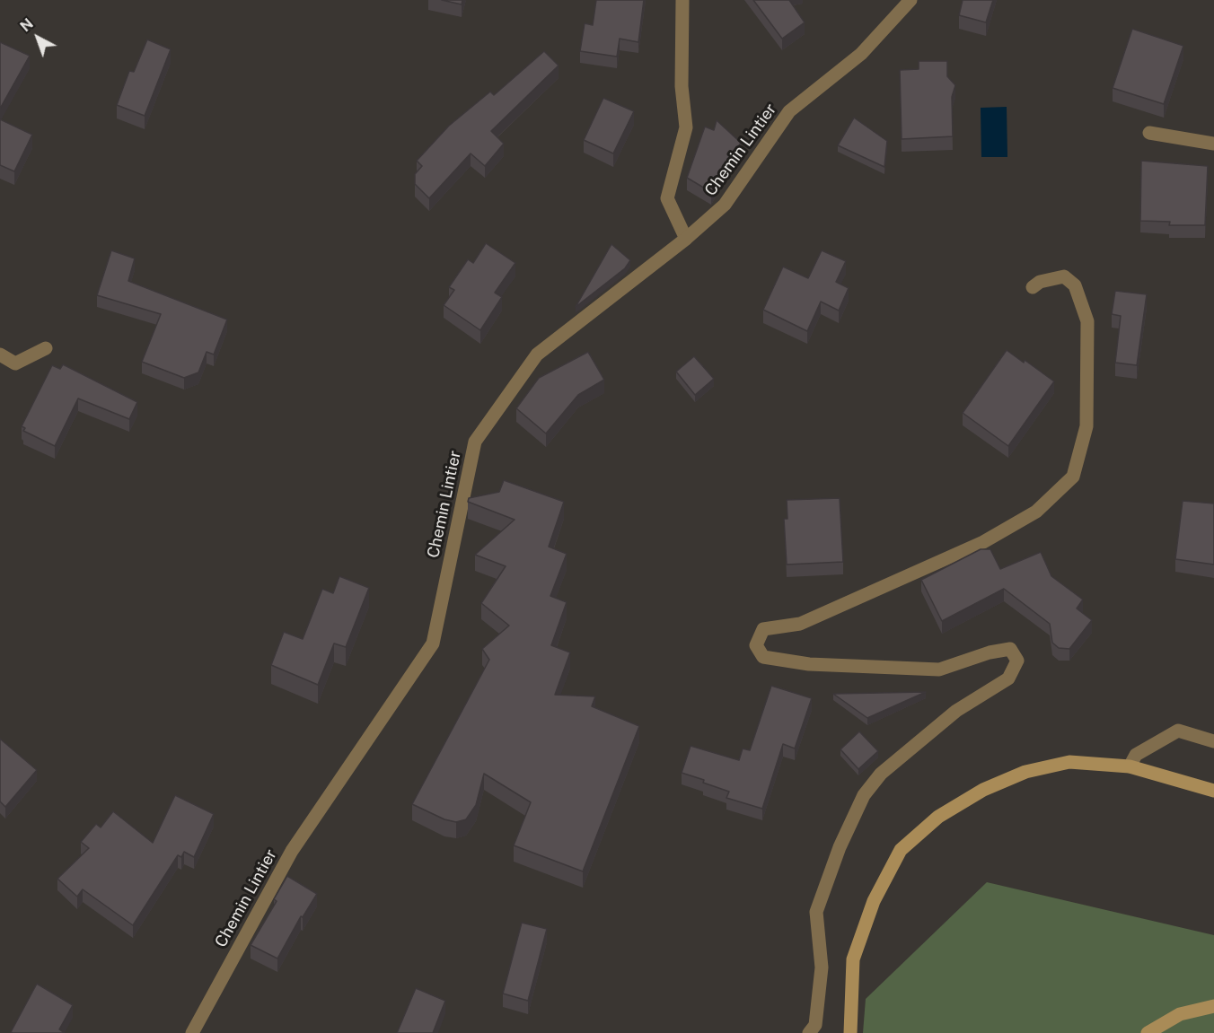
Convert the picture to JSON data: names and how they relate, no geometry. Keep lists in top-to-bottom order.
{
  "streets": {
    "street": ["Chemin Lintier"]
  },
  "north": "top left"
}
